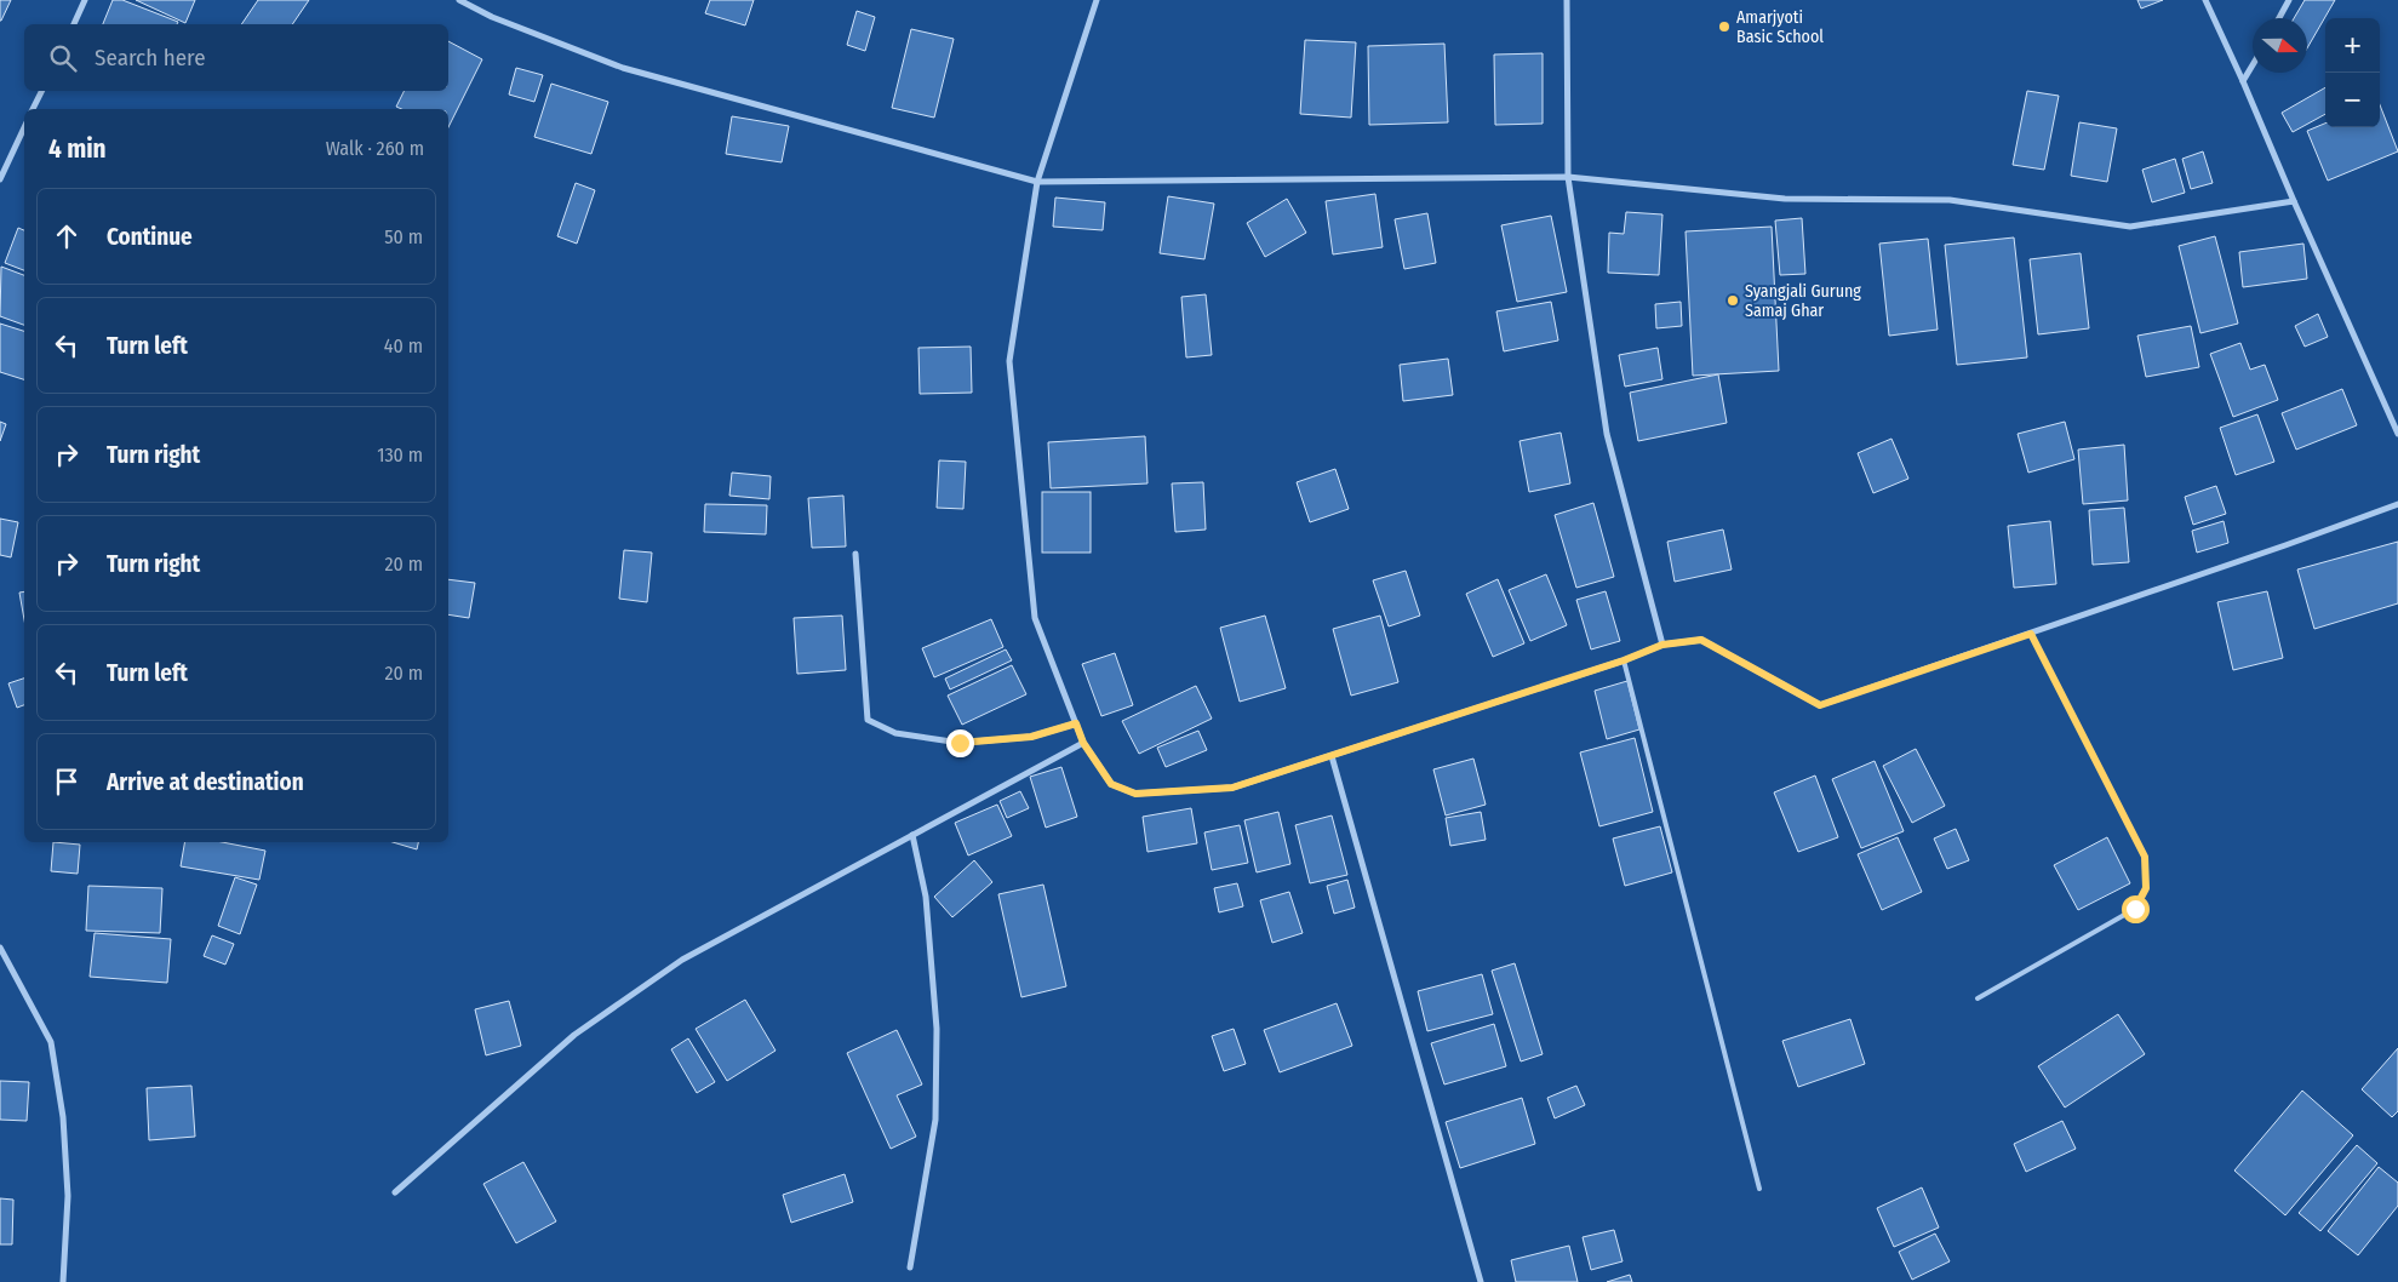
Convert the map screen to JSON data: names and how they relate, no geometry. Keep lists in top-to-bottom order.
{
  "places": ["Amarjyoti Basic School", "Syangjali Gurung Samaj Ghar"],
  "north": "right",
  "page": {
    "map_buttons": ["+", "−"],
    "search": "Search here",
    "heading": ["4 min", "Walk · 260 m"],
    "list": [
      ["Continue", "50 m"],
      ["Turn left", "40 m"],
      ["Turn right", "130 m"],
      ["Turn right", "20 m"],
      ["Turn left", "20 m"],
      "Arrive at destination"
    ]
  }
}
